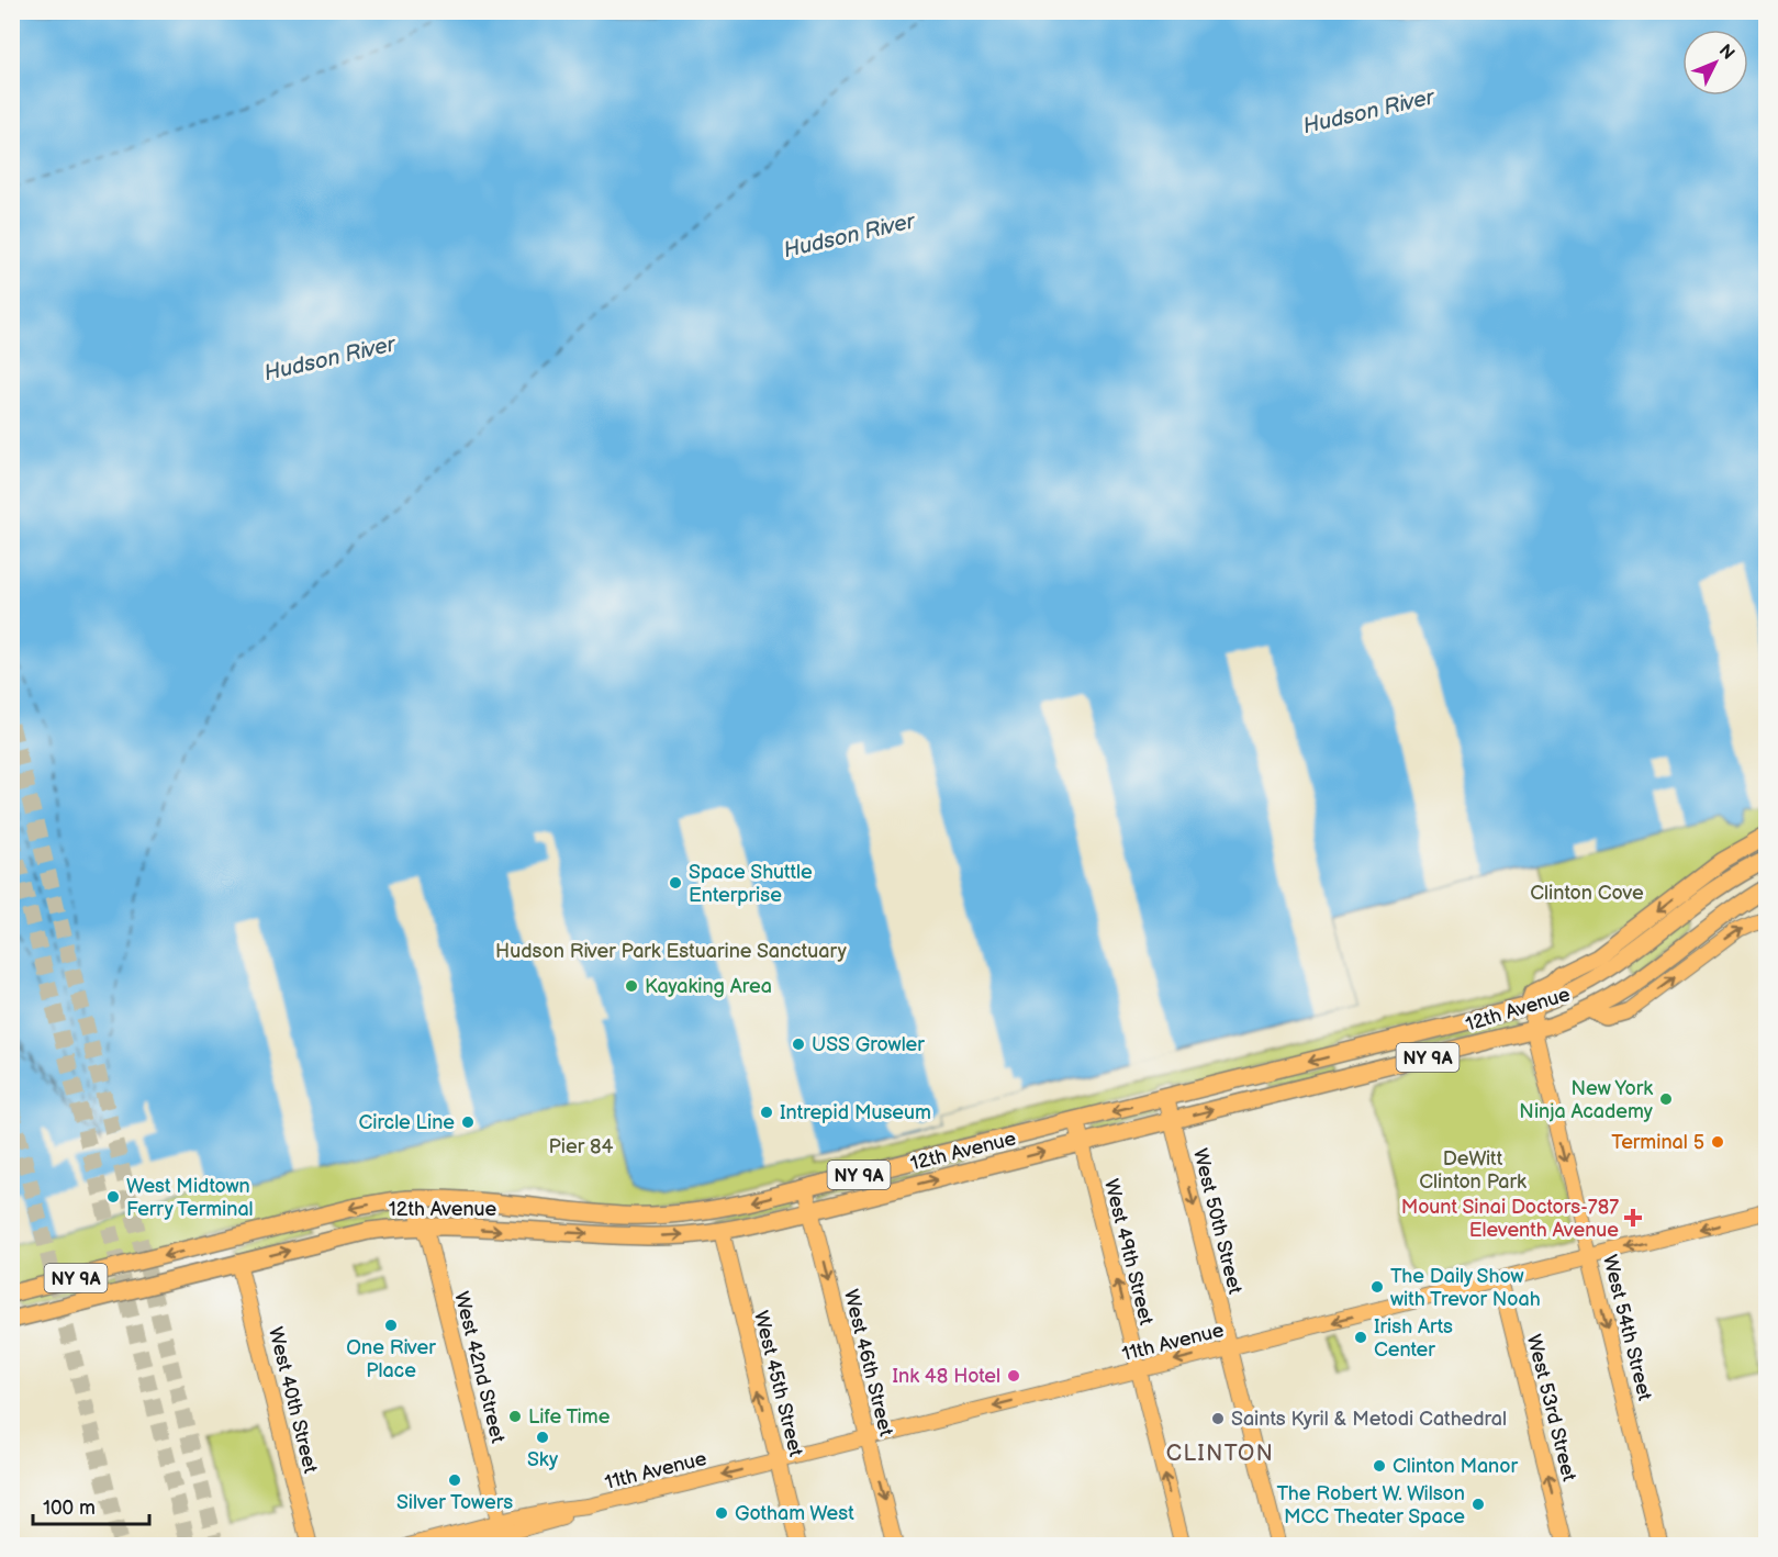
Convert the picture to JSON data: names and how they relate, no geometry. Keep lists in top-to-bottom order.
{
  "streets": {
    "highway": ["12th Avenue", "NY 9A"],
    "main road": [
      "West 50th Street",
      "West 49th Street",
      "West 54th Street",
      "11th Avenue",
      "West 46th Street",
      "West 42nd Street",
      "West 45th Street",
      "West 40th Street",
      "West 53rd Street"
    ]
  },
  "crossings": [
    ["12th Avenue", "West 50th Street"],
    ["12th Avenue", "West 49th Street"],
    ["12th Avenue", "West 54th Street"],
    ["12th Avenue", "West 46th Street"],
    ["12th Avenue", "West 42nd Street"],
    ["12th Avenue", "West 45th Street"],
    ["12th Avenue", "West 40th Street"],
    ["West 50th Street", "11th Avenue"],
    ["West 49th Street", "11th Avenue"],
    ["West 54th Street", "11th Avenue"],
    ["11th Avenue", "West 46th Street"],
    ["11th Avenue", "West 42nd Street"],
    ["11th Avenue", "West 45th Street"],
    ["11th Avenue", "West 53rd Street"]
  ],
  "one_way": [
    "West 50th Street",
    "West 49th Street",
    "West 54th Street",
    "11th Avenue",
    "West 46th Street",
    "West 45th Street",
    "West 53rd Street"
  ],
  "districts": ["CLINTON"],
  "water": ["Hudson River"],
  "parks": [
    "Clinton Cove",
    "Hudson River Park Estuarine Sanctuary",
    "Pier 84",
    "DeWitt Clinton Park"
  ],
  "places": {
    "other": [
      "Space Shuttle Enterprise",
      "Kayaking Area",
      "USS Growler",
      "New York Ninja Academy",
      "Intrepid Museum",
      "Circle Line",
      "Terminal 5",
      "West Midtown Ferry Terminal",
      "The Daily Show with Trevor Noah",
      "One River Place",
      "Irish Arts Center",
      "Ink 48 Hotel",
      "Life Time",
      "Saints Kyril & Metodi Cathedral",
      "Sky",
      "Clinton Manor",
      "Silver Towers",
      "The Robert W. Wilson MCC Theater Space",
      "Gotham West"
    ],
    "health": ["Mount Sinai Doctors-787 Eleventh Avenue"]
  },
  "scale_bar": "100 m",
  "north": "top right"
}
